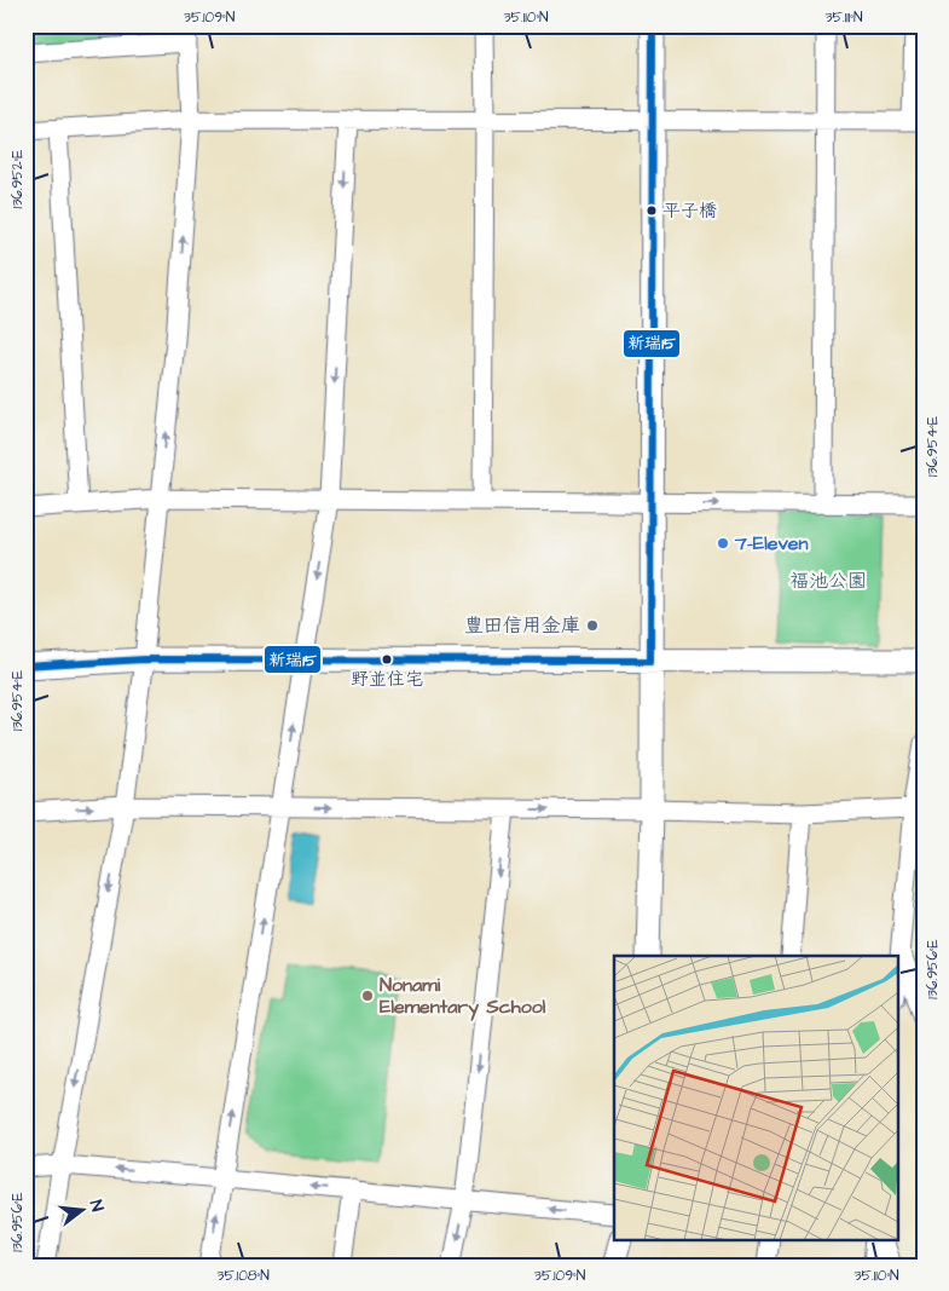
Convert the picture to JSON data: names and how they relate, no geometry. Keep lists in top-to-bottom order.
{
  "parks": ["福池公園"],
  "places": [
    "平子橋",
    "7-Eleven",
    "豊田信用金庫",
    "野並住宅",
    "Nonami Elementary School"
  ],
  "lines": ["transit line 新瑞15"],
  "north": "right",
  "coordinates": [
    "35.109°N",
    "35.110°N",
    "35.111°N",
    "136.952°E",
    "136.954°E",
    "136.956°E",
    "35.108°N"
  ]
}
